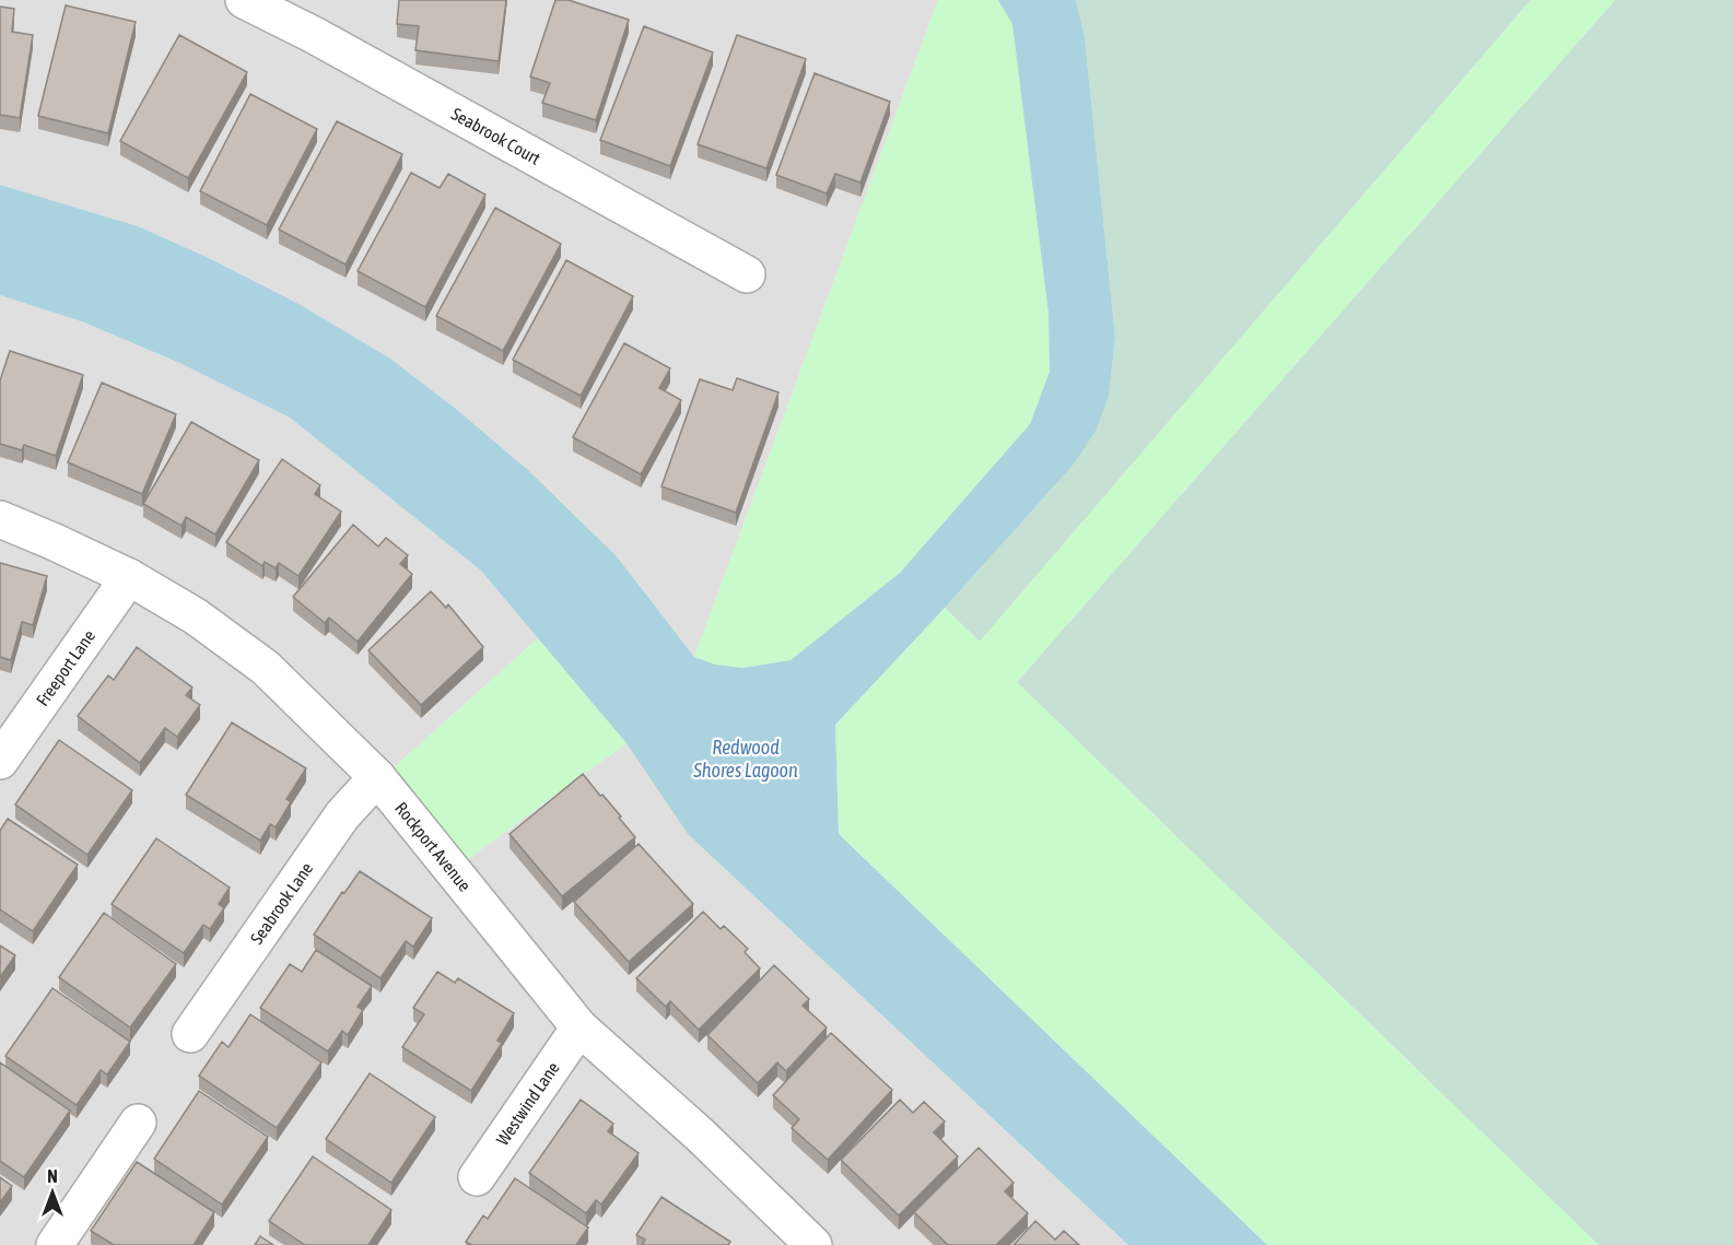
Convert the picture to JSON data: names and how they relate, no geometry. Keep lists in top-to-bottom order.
{
  "streets": {
    "street": [
      "Seabrook Court",
      "Freeport Lane",
      "Rockport Avenue",
      "Seabrook Lane",
      "Westwind Lane"
    ]
  },
  "crossings": [
    ["Freeport Lane", "Rockport Avenue"],
    ["Rockport Avenue", "Seabrook Lane"],
    ["Rockport Avenue", "Westwind Lane"]
  ],
  "water": ["Redwood Shores Lagoon"],
  "north": "top"
}
